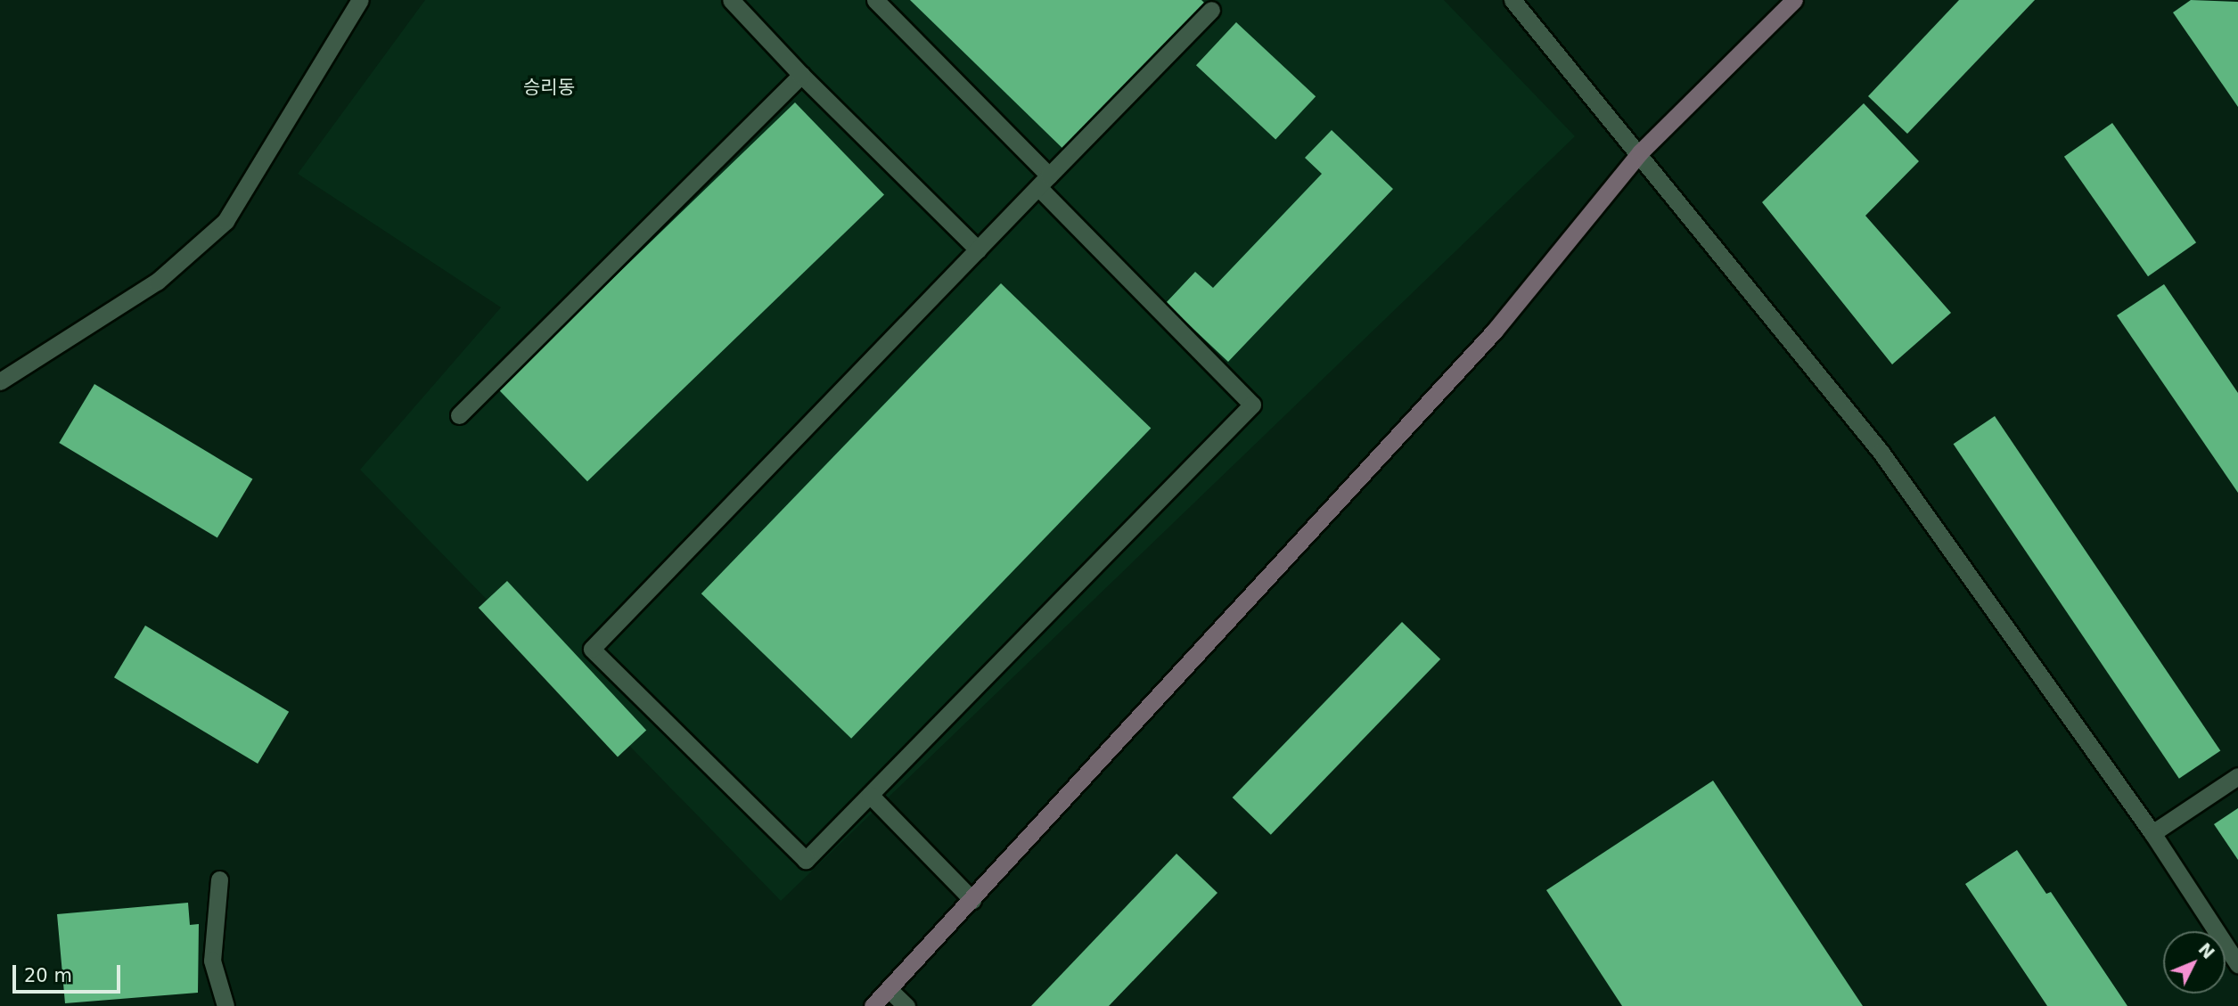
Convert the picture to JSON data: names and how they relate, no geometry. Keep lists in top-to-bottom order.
{
  "districts": ["승리동"],
  "scale_bar": "20 m",
  "north": "top right"
}
